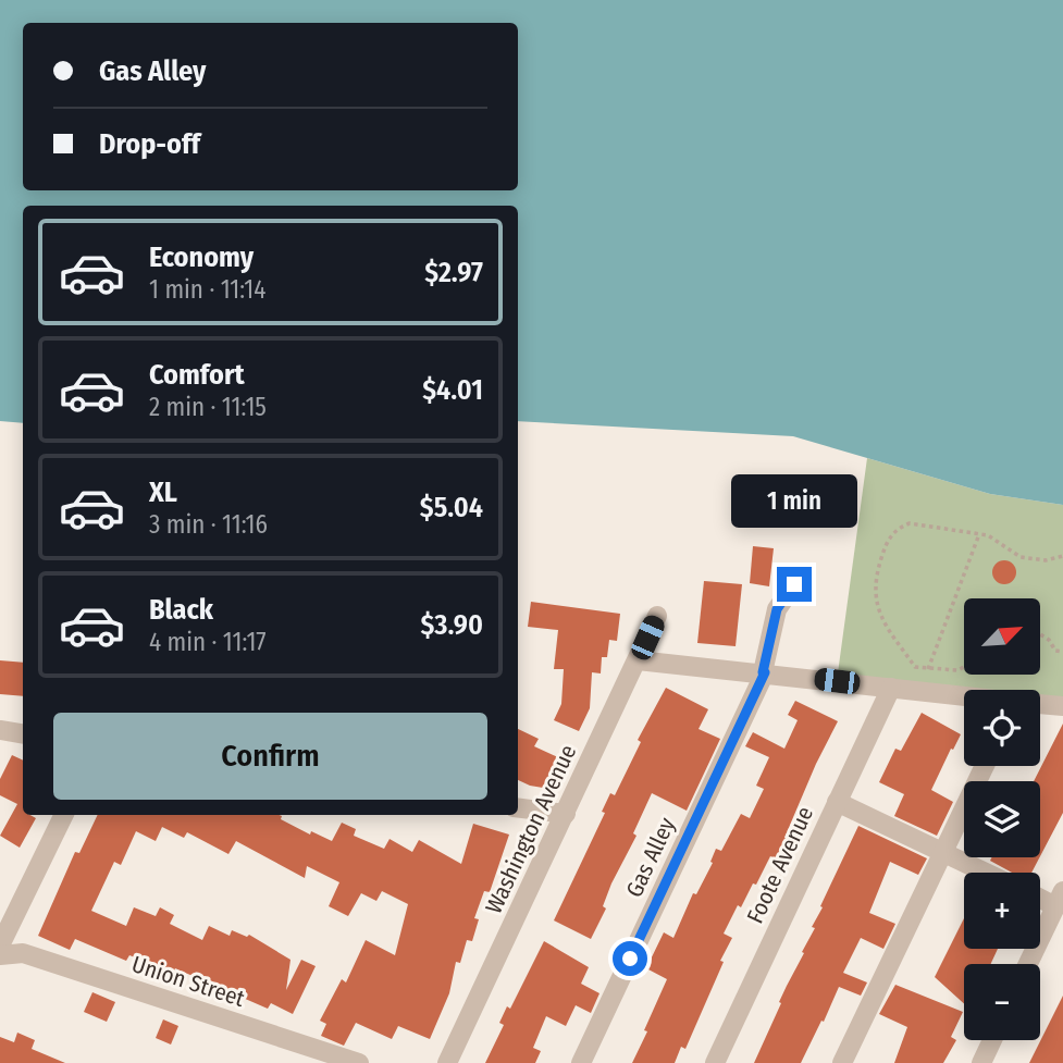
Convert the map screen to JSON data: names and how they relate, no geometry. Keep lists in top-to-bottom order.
{
  "streets": {
    "street": [
      "Washington Avenue",
      "Gas Alley",
      "Foote Avenue",
      "Union Street"
    ]
  },
  "north": "top right",
  "page": {
    "banner": ["Gas Alley", "Drop-off"],
    "list": [
      {
        "name": "Economy",
        "note": "1 min · 11:14",
        "value": "$2.97"
      },
      {
        "name": "Comfort",
        "note": "2 min · 11:15",
        "value": "$4.01"
      },
      {
        "name": "XL",
        "note": "3 min · 11:16",
        "value": "$5.04"
      },
      {
        "name": "Black",
        "note": "4 min · 11:17",
        "value": "$3.90"
      }
    ],
    "bubble": "1 min",
    "map_buttons": ["+", "−"],
    "buttons": "Confirm"
  }
}
